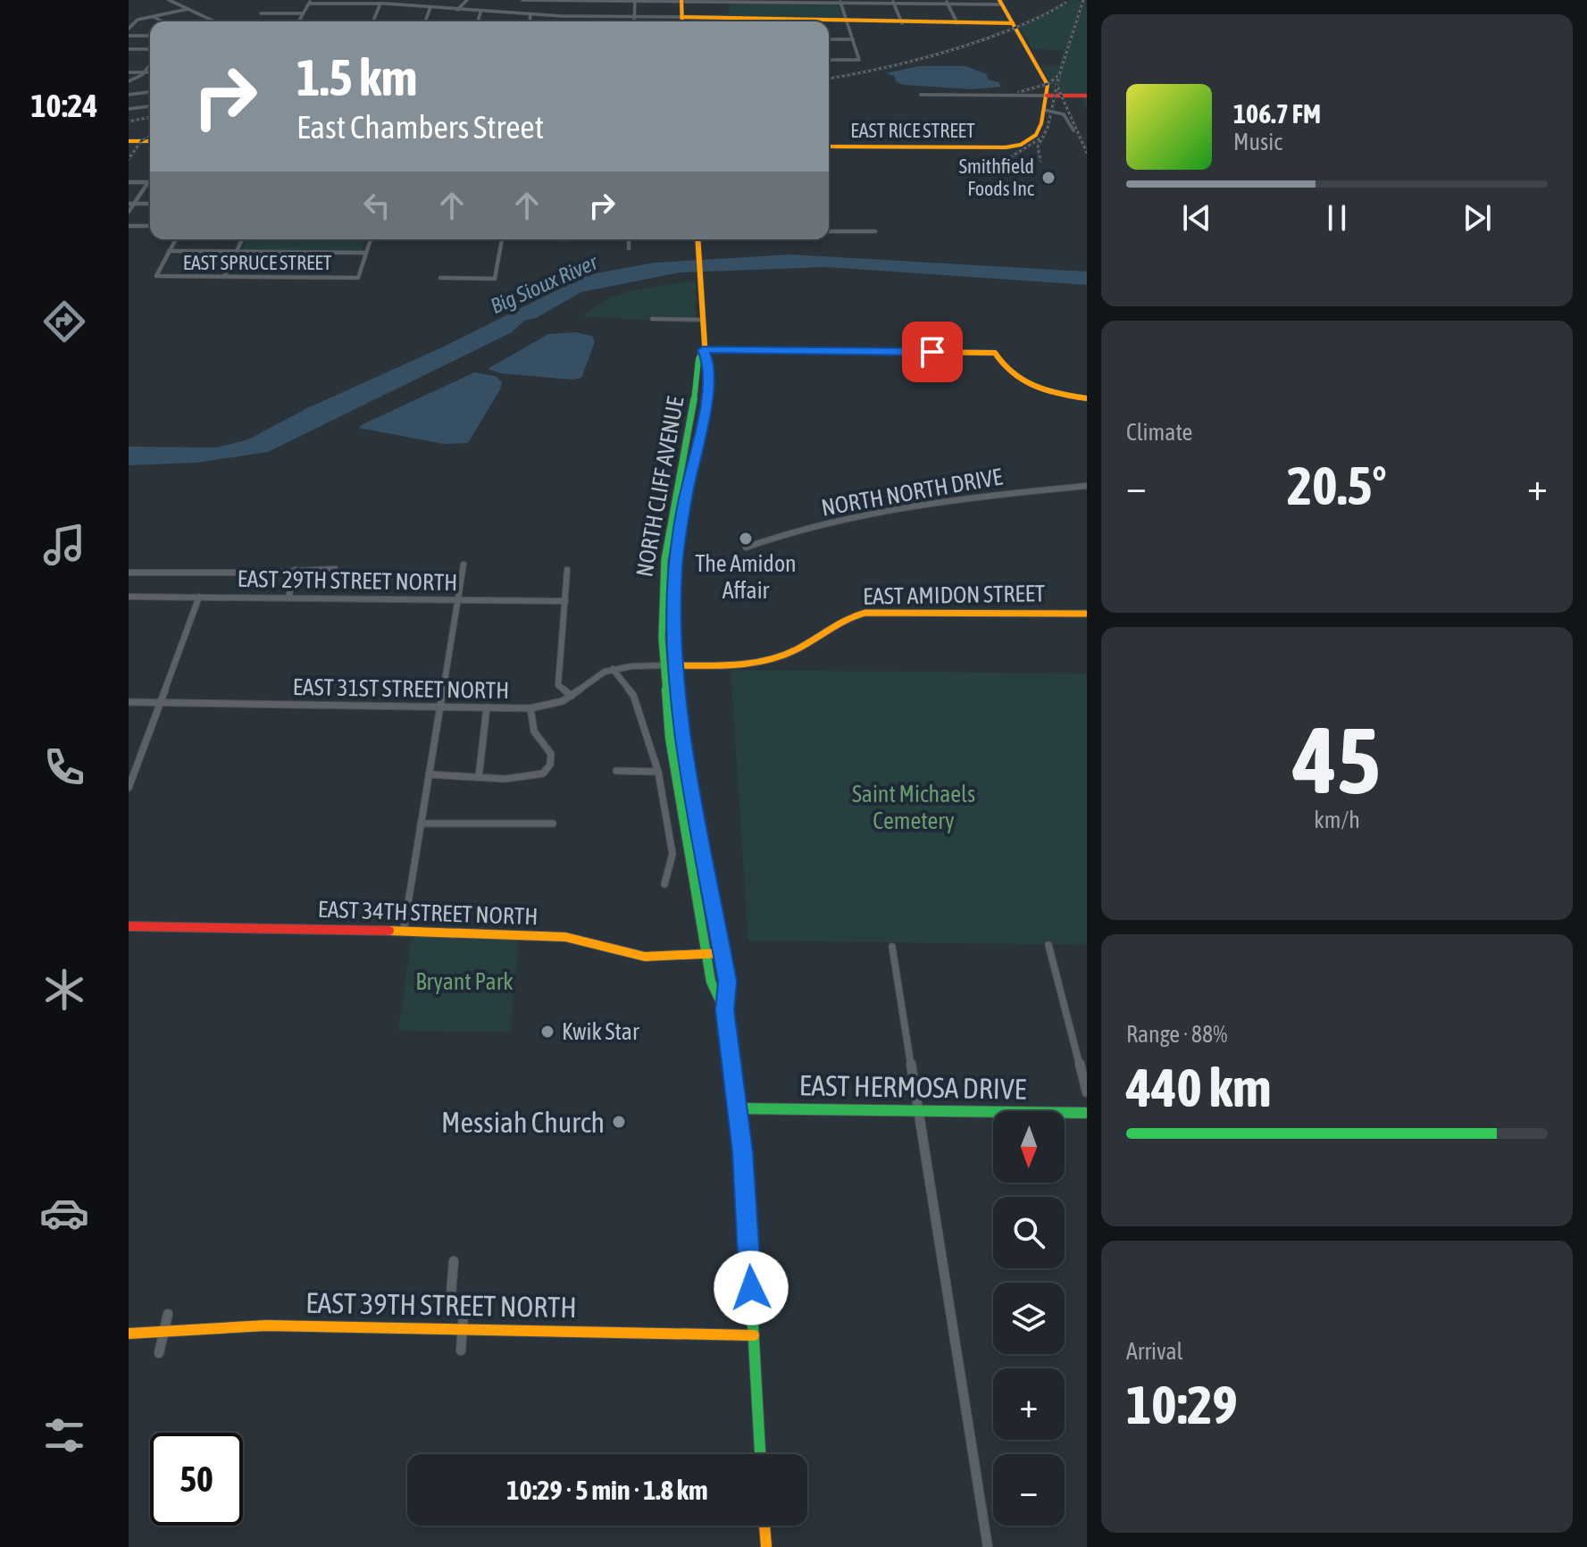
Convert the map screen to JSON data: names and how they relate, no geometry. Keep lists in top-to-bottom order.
{
  "streets": {
    "street": [
      "EAST RICE STREET",
      "EAST SPRUCE STREET",
      "NORTH CLIFF AVENUE",
      "NORTH NORTH DRIVE",
      "EAST 29TH STREET NORTH",
      "EAST AMIDON STREET",
      "EAST 31ST STREET NORTH",
      "EAST 34TH STREET NORTH",
      "EAST HERMOSA DRIVE",
      "EAST 39TH STREET NORTH"
    ]
  },
  "crossings": [
    ["NORTH CLIFF AVENUE", "EAST AMIDON STREET"],
    ["NORTH CLIFF AVENUE", "EAST 31ST STREET NORTH"],
    ["NORTH CLIFF AVENUE", "EAST 34TH STREET NORTH"],
    ["NORTH CLIFF AVENUE", "EAST HERMOSA DRIVE"],
    ["NORTH CLIFF AVENUE", "EAST 39TH STREET NORTH"],
    ["EAST AMIDON STREET", "EAST 31ST STREET NORTH"]
  ],
  "water": ["Big Sioux River"],
  "parks": ["Saint Michaels Cemetery", "Bryant Park"],
  "places": [
    "Smithfield Foods Inc",
    "The Amidon Affair",
    "Kwik Star",
    "Messiah Church"
  ],
  "north": "bottom",
  "page": {
    "tabs": "10:24",
    "turn": ["1.5 km", "East Chambers Street"],
    "song": ["106.7 FM", "Music"],
    "tile": [
      "Climate",
      ["45", "km/h"],
      ["Range · 88%", "440 km"],
      ["Arrival", "10:29"]
    ],
    "heat": ["−", "20.5°", "+"],
    "map_buttons": ["+", "−"],
    "limit": "50",
    "trip": "10:29 · 5 min · 1.8 km"
  }
}
